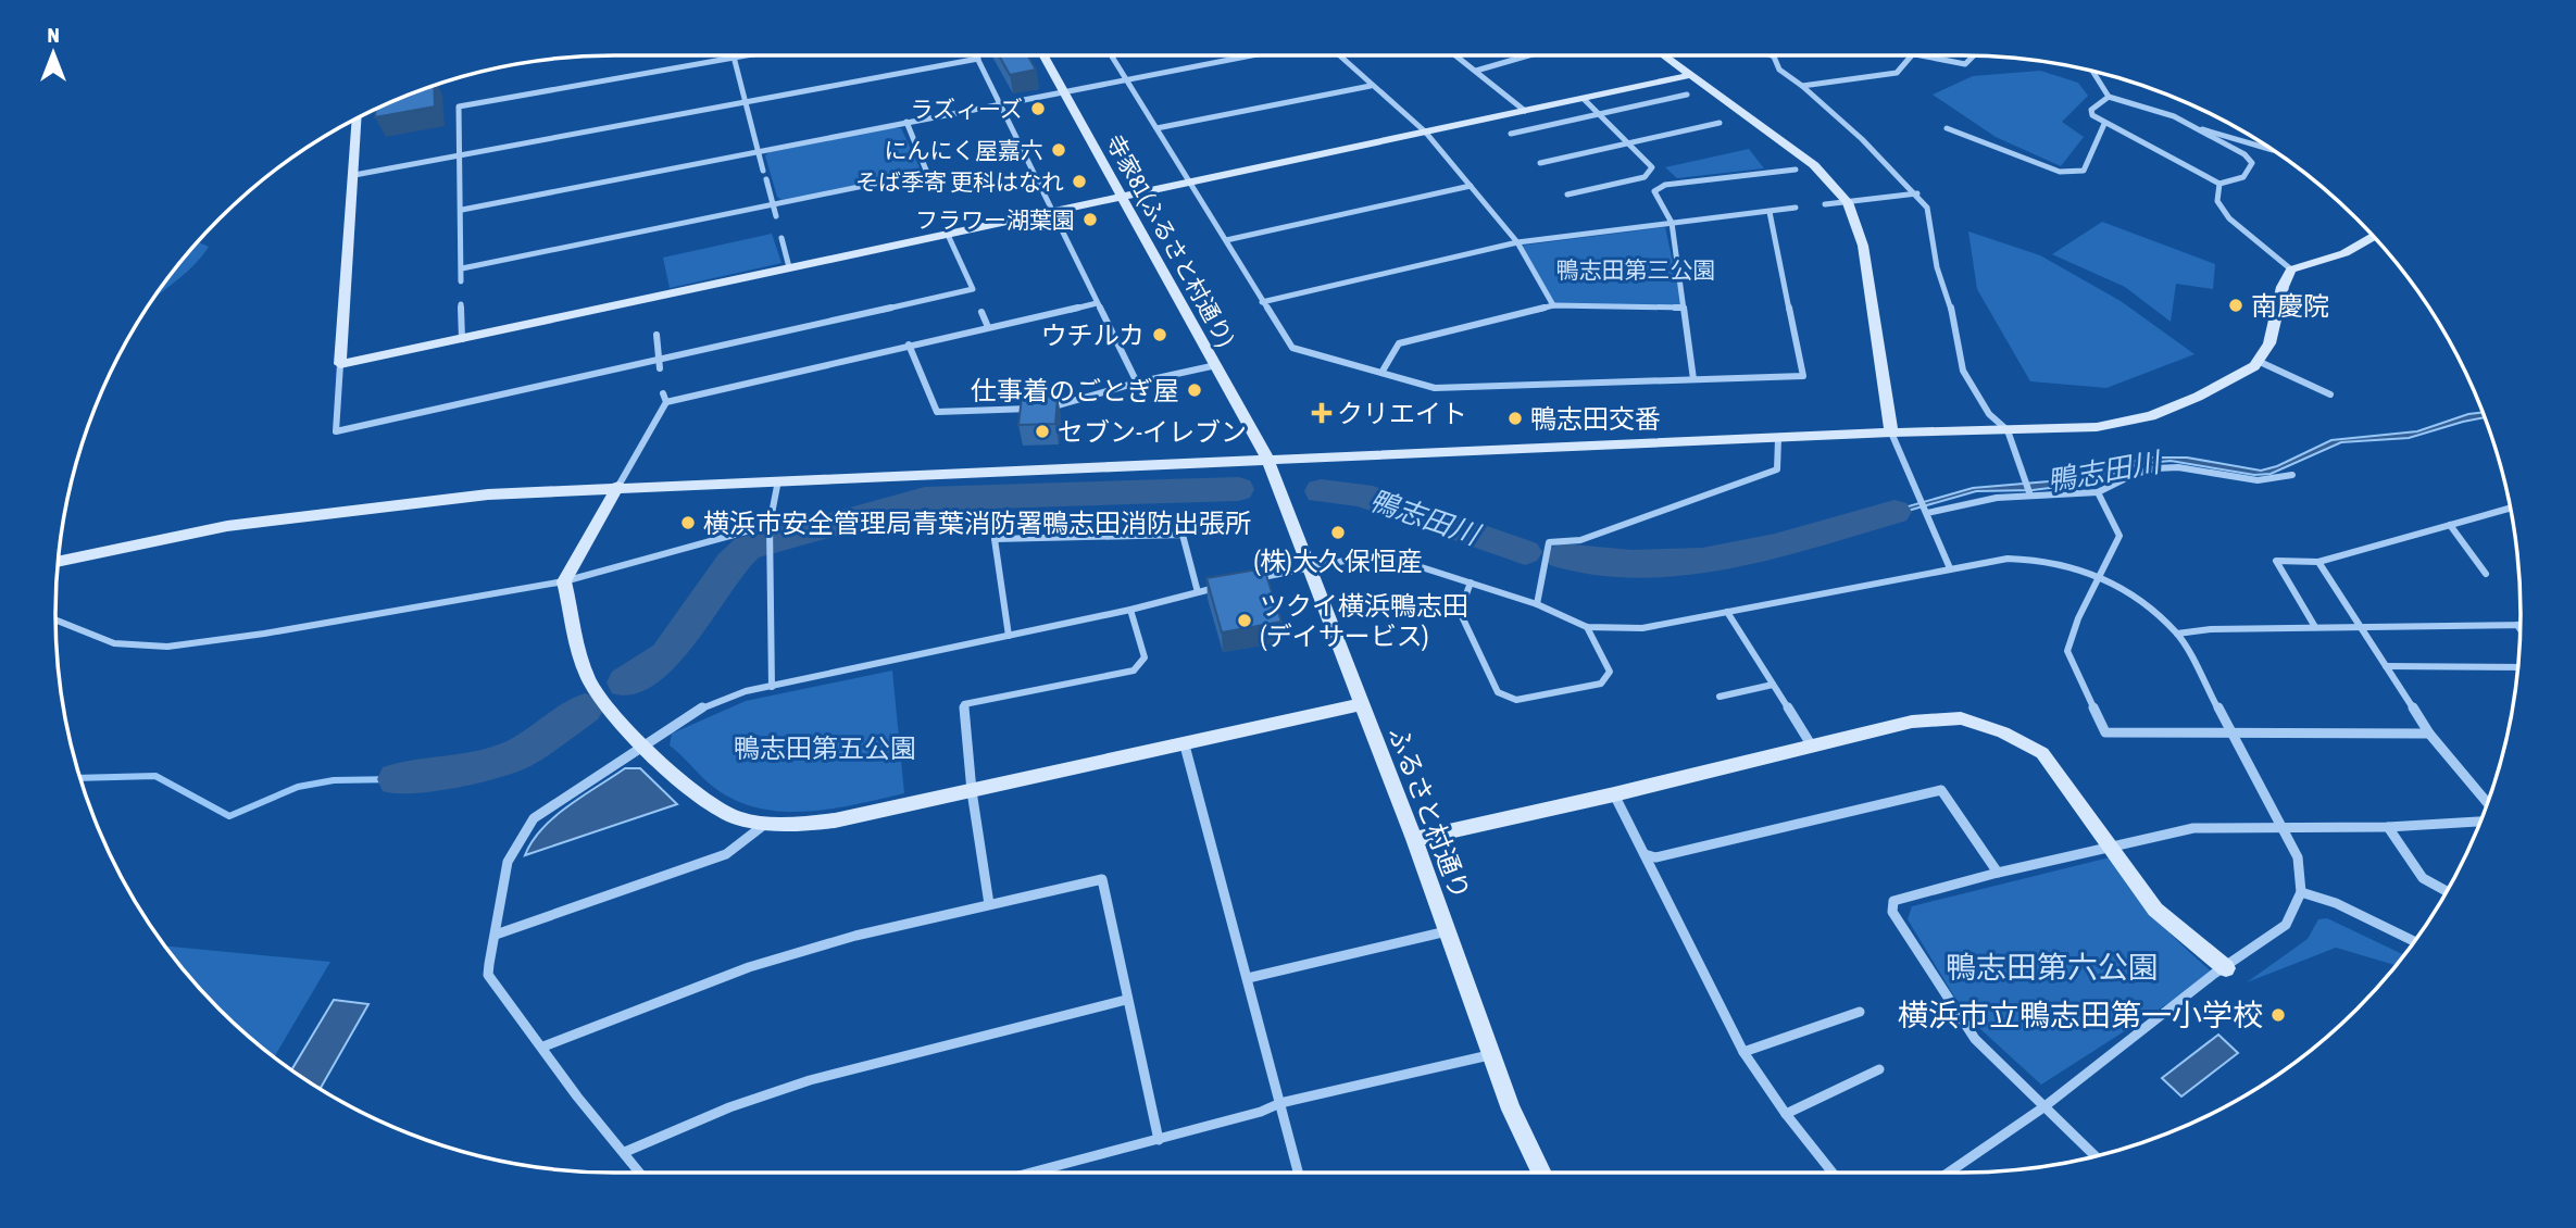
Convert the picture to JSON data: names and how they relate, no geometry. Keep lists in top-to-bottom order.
{
  "streets": {
    "street": ["寺家81(ふるさと村通り)", "ふるさと村通り"]
  },
  "crossings": [
    ["寺家81(ふるさと村通り)", "ふるさと村通り"]
  ],
  "water": ["鴨志田川"],
  "parks": ["鴨志田第三公園", "鴨志田第五公園", "鴨志田第六公園"],
  "places": {
    "other": [
      "ラズィーズ",
      "にんにく屋嘉六",
      "そば季寄 更科はなれ",
      "フラワー湖葉園",
      "南慶院",
      "ウチルカ",
      "仕事着のごとぎ屋",
      "鴨志田交番",
      "セブン-イレブン",
      "横浜市安全管理局青葉消防署鴨志田消防出張所",
      "(株)大久保恒産",
      "ツクイ横浜鴨志田 (デイサービス)",
      "横浜市立鴨志田第一小学校"
    ],
    "health": ["クリエイト"]
  },
  "north": "top"
}
